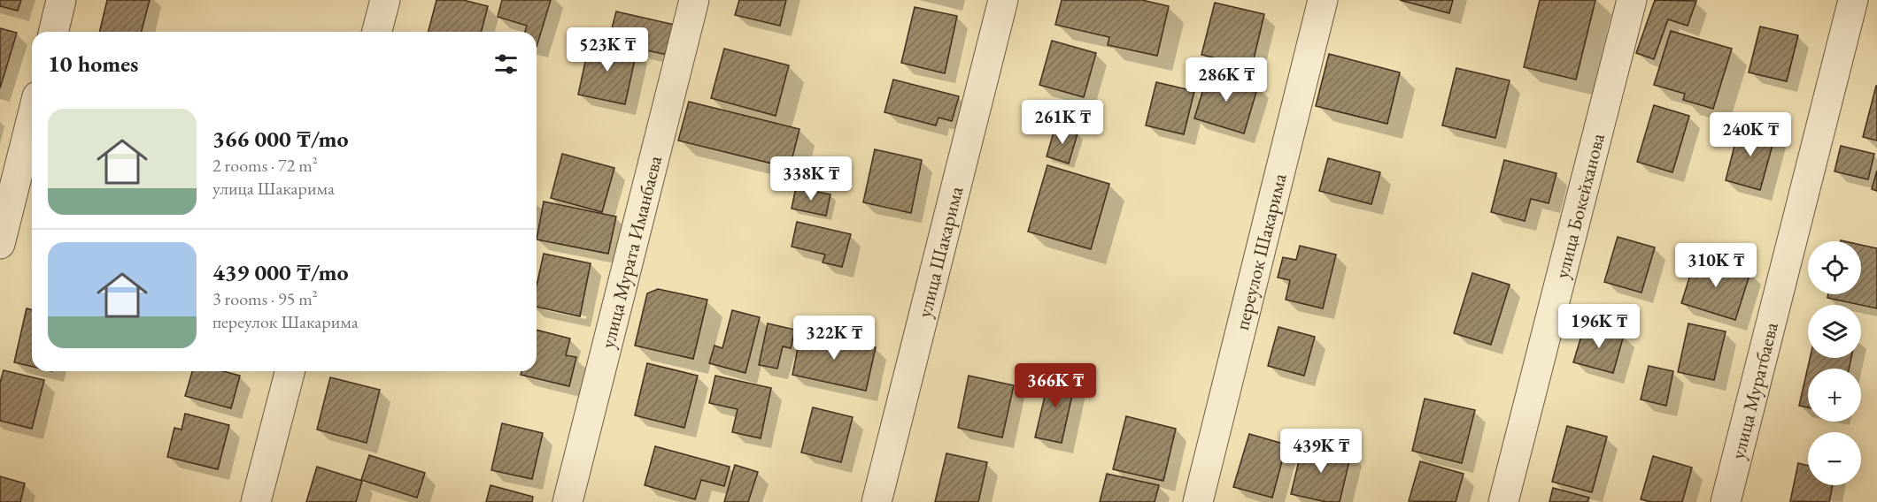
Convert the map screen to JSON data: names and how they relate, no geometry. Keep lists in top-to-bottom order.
{
  "streets": {
    "street": [
      "улица Бокейханова",
      "улица Мурата Иманбаева",
      "улица Шакарима",
      "переулок Шакарима",
      "улица Муратбаева"
    ]
  },
  "page": {
    "price": [
      "523K ₸",
      "286K ₸",
      "261K ₸",
      "240K ₸",
      "338K ₸",
      "310K ₸",
      "196K ₸",
      "322K ₸",
      "366K ₸",
      "439K ₸"
    ],
    "heading": "10 homes",
    "list": [
      {
        "name": "366 000 ₸/mo",
        "note": "2 rooms · 72 m² · улица Шакарима"
      },
      {
        "name": "439 000 ₸/mo",
        "note": "3 rooms · 95 m² · переулок Шакарима"
      }
    ],
    "map_buttons": ["+", "−"]
  }
}
